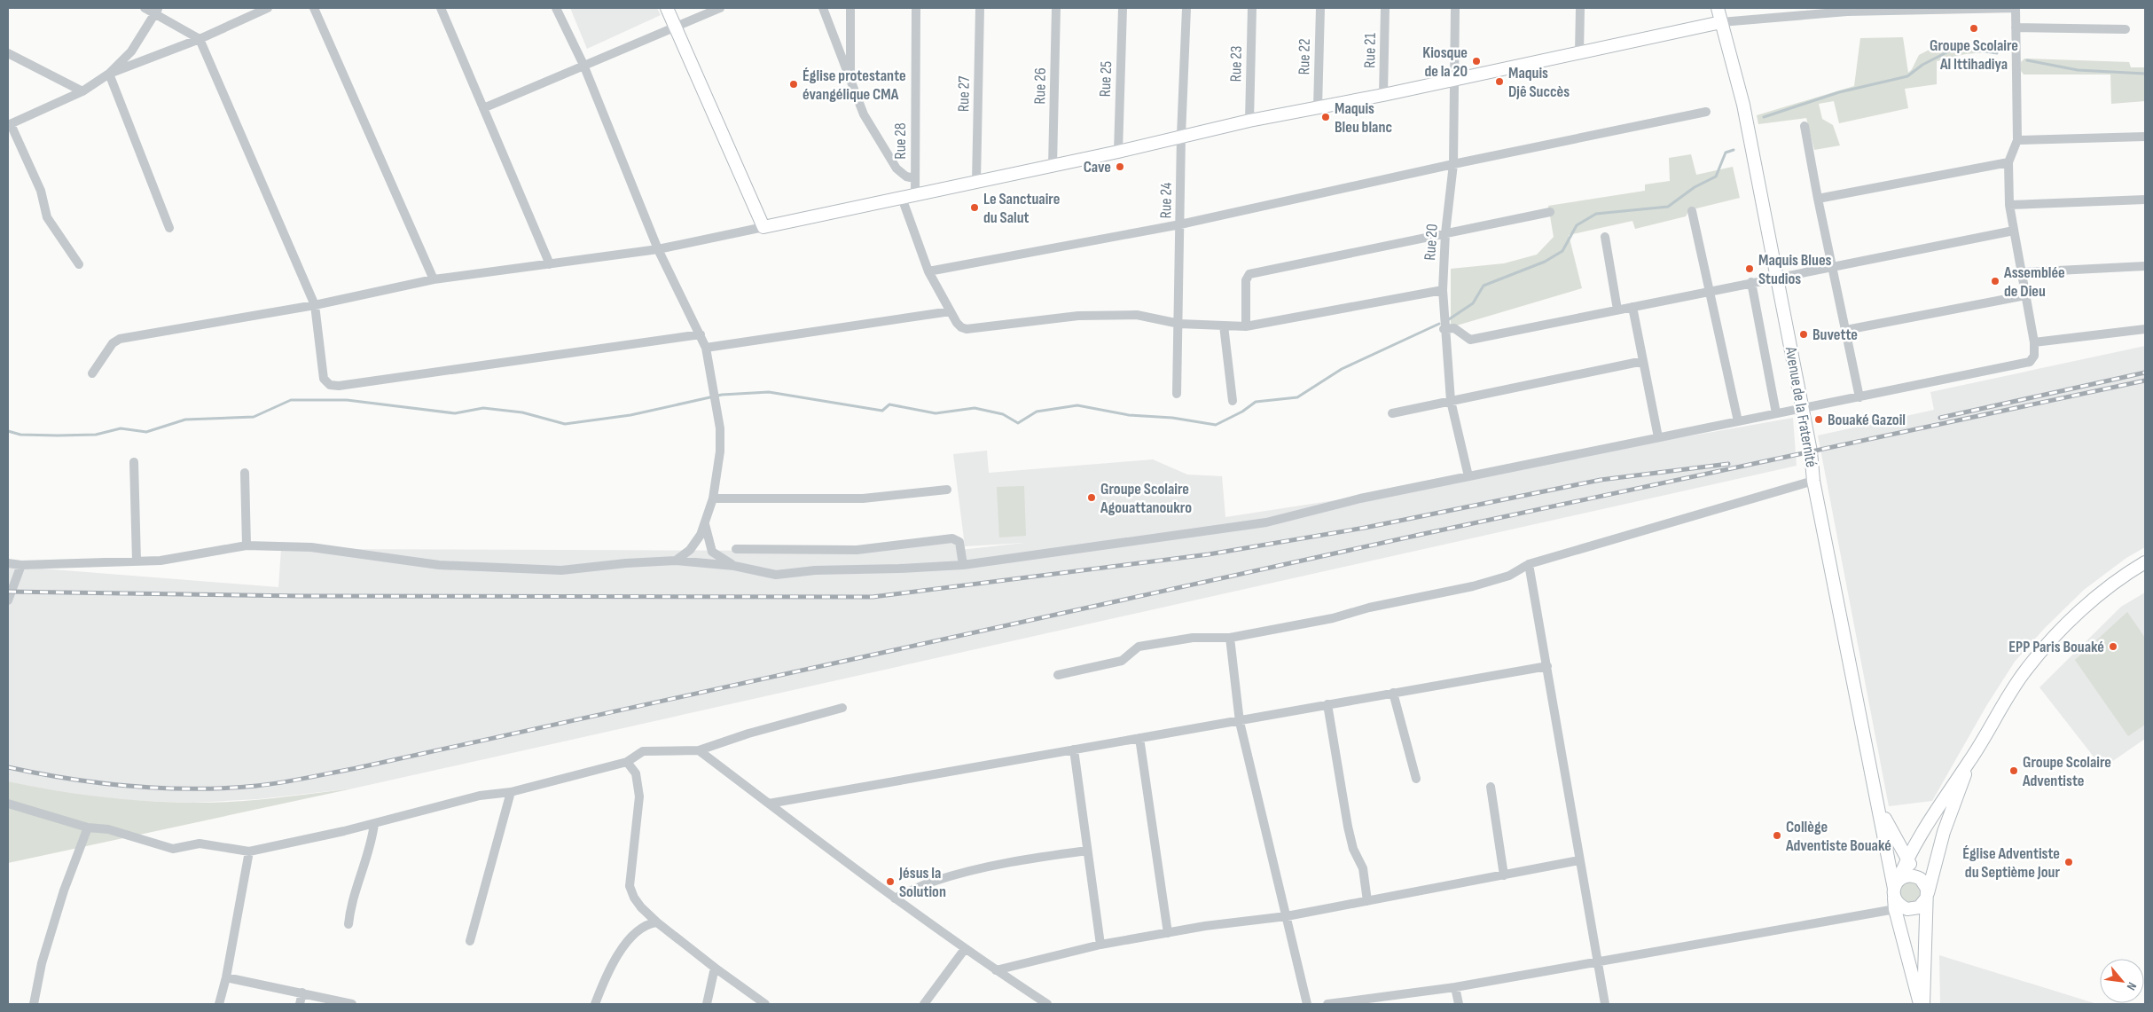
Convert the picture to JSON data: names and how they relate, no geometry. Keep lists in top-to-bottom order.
{
  "streets": {
    "street": [
      "Rue 21",
      "Rue 22",
      "Rue 23",
      "Rue 25",
      "Rue 26",
      "Rue 27",
      "Rue 28",
      "Rue 24",
      "Rue 20",
      "Avenue de la Fraternité"
    ]
  },
  "places": [
    "Groupe Scolaire Al Ittihadiya",
    "Kiosque de la 20",
    "Maquis Djê Succès",
    "Église protestante évangélique CMA",
    "Maquis Bleu blanc",
    "Cave",
    "Le Sanctuaire du Salut",
    "Maquis Blues Studios",
    "Assemblée de Dieu",
    "Buvette",
    "Bouaké Gazoil",
    "Groupe Scolaire Agouattanoukro",
    "EPP Paris Bouaké",
    "Groupe Scolaire Adventiste",
    "Collège Adventiste Bouaké",
    "Église Adventiste du Septième Jour",
    "Jésus la Solution"
  ],
  "north": "bottom right"
}
